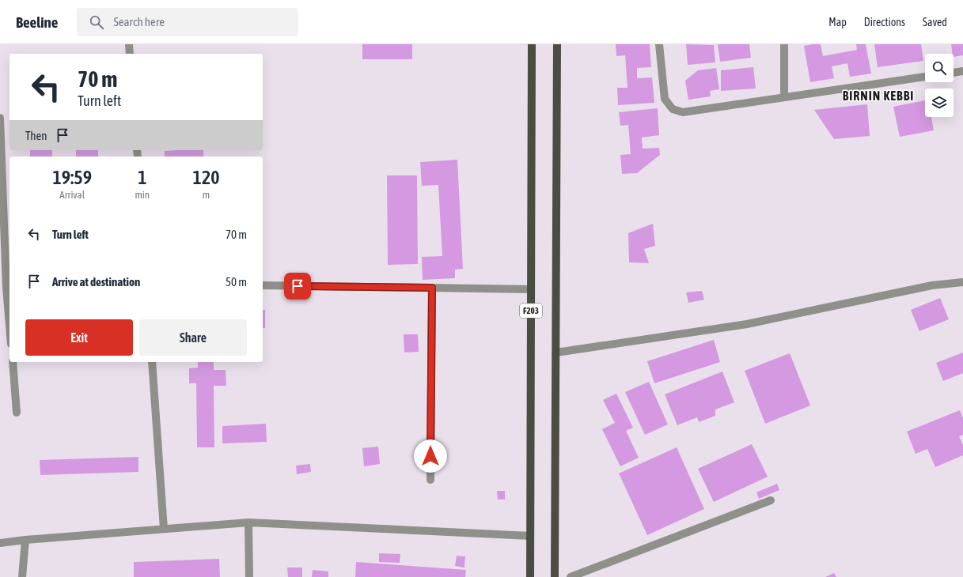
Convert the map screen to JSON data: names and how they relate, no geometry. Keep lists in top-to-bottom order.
{
  "streets": {
    "main road": ["F203"]
  },
  "districts": ["BIRNIN KEBBI"],
  "page": {
    "header": "Beeline",
    "search": "Search here",
    "nav": ["Map", "Directions", "Saved"],
    "turn": ["70 m", "Turn left"],
    "then": "Then",
    "eta": [
      "19:59",
      "Arrival",
      "1",
      "min",
      "120",
      "m"
    ],
    "list": [
      {
        "name": "Turn left",
        "value": "70 m"
      },
      {
        "name": "Arrive at destination",
        "value": "50 m"
      }
    ],
    "buttons": ["Exit", "Share"]
  }
}
